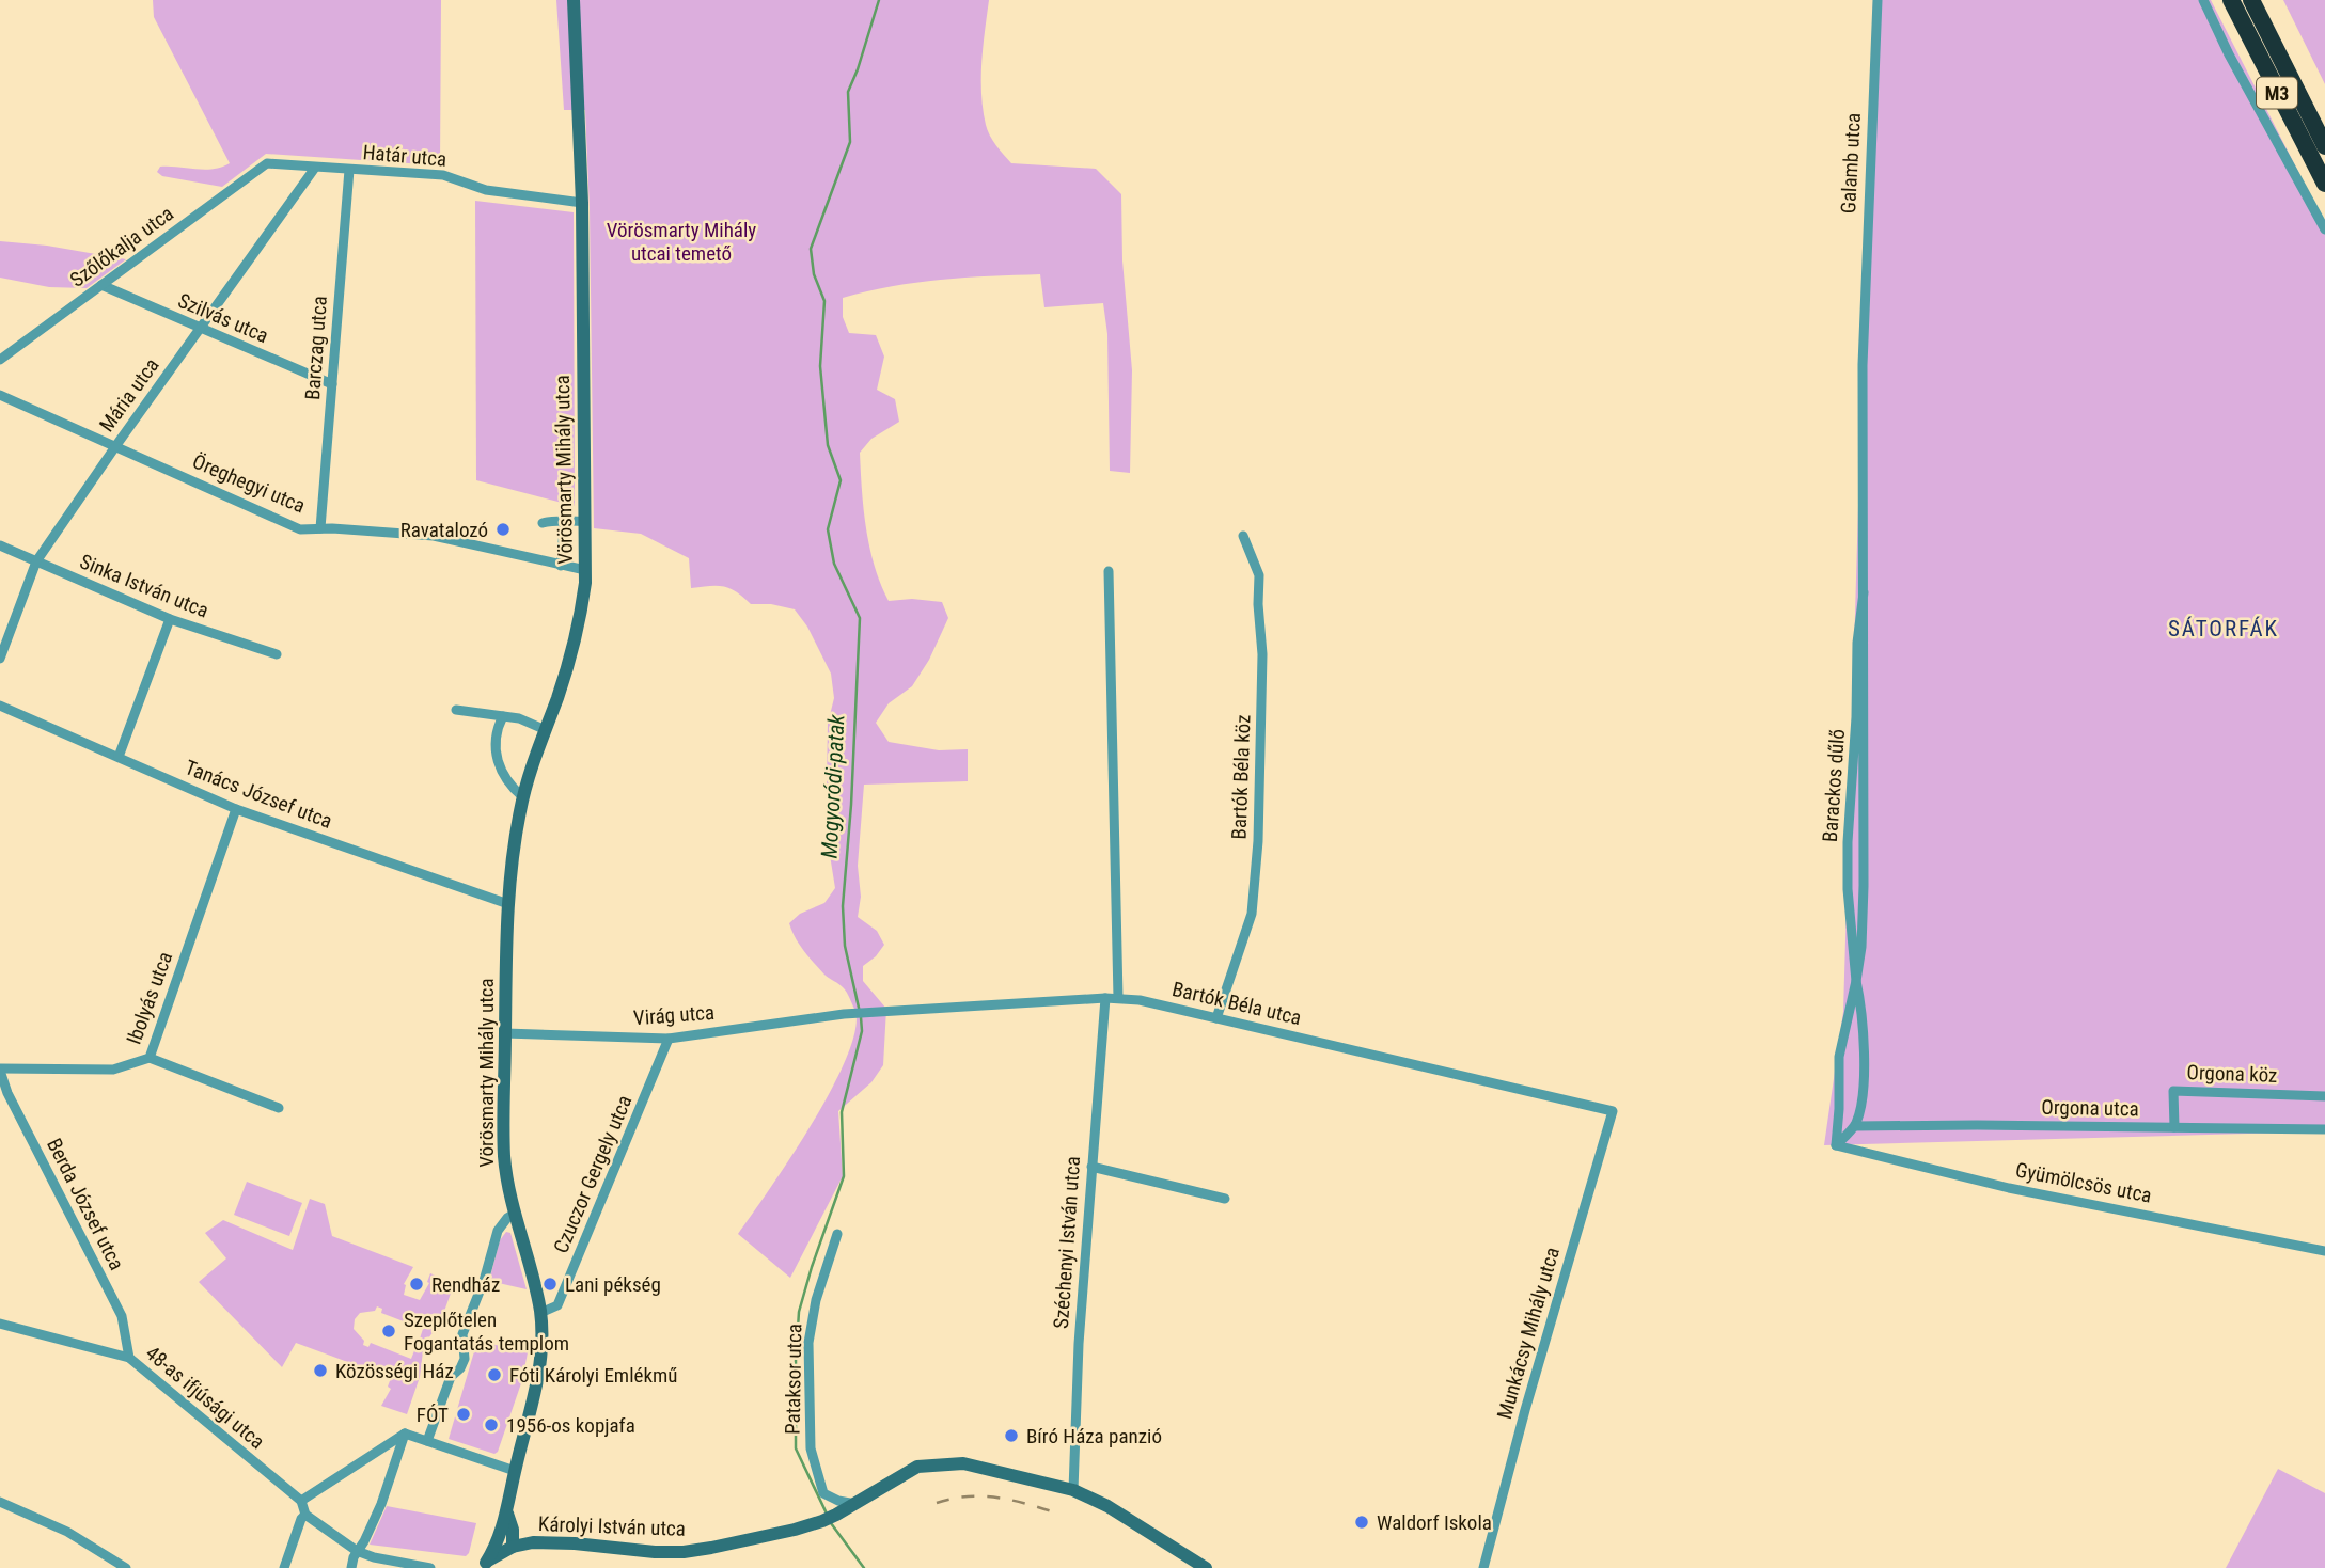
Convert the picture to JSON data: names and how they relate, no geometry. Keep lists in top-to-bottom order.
{
  "streets": {
    "highway": ["M3"],
    "main road": ["Vörösmarty Mihály utca", "Károlyi István utca"],
    "street": [
      "Határ utca",
      "Galamb utca",
      "Szőlőkalja utca",
      "Szilvás utca",
      "Barczag utca",
      "Mária utca",
      "Öreghegyi utca",
      "Sinka István utca",
      "Bartók Béla köz",
      "Barackos dűlő",
      "Tanács József utca",
      "Ibolyás utca",
      "Bartók Béla utca",
      "Virág utca",
      "Orgona köz",
      "Orgona utca",
      "Czuczor Gergely utca",
      "Gyümölcsös utca",
      "Berda József utca",
      "Széchenyi István utca",
      "Munkácsy Mihály utca",
      "Pataksor utca",
      "48-as ifjúsági utca"
    ]
  },
  "crossings": [
    ["Határ utca", "Szőlőkalja utca"],
    ["Határ utca", "Barczag utca"],
    ["Határ utca", "Mária utca"],
    ["Határ utca", "Vörösmarty Mihály utca"],
    ["Galamb utca", "Barackos dűlő"],
    ["Szőlőkalja utca", "Szilvás utca"],
    ["Szilvás utca", "Barczag utca"],
    ["Szilvás utca", "Mária utca"],
    ["Barczag utca", "Öreghegyi utca"],
    ["Mária utca", "Öreghegyi utca"],
    ["Mária utca", "Sinka István utca"],
    ["Vörösmarty Mihály utca", "Öreghegyi utca"],
    ["Vörösmarty Mihály utca", "Tanács József utca"],
    ["Vörösmarty Mihály utca", "Virág utca"],
    ["Vörösmarty Mihály utca", "Czuczor Gergely utca"],
    ["Vörösmarty Mihály utca", "Károlyi István utca"],
    ["Bartók Béla köz", "Bartók Béla utca"],
    ["Barackos dűlő", "Orgona utca"],
    ["Barackos dűlő", "Gyümölcsös utca"],
    ["Tanács József utca", "Ibolyás utca"],
    ["Ibolyás utca", "Berda József utca"],
    ["Bartók Béla utca", "Virág utca"],
    ["Bartók Béla utca", "Széchenyi István utca"],
    ["Bartók Béla utca", "Munkácsy Mihály utca"],
    ["Virág utca", "Czuczor Gergely utca"],
    ["Orgona köz", "Orgona utca"],
    ["Berda József utca", "48-as ifjúsági utca"],
    ["Széchenyi István utca", "Károlyi István utca"],
    ["Pataksor utca", "Károlyi István utca"]
  ],
  "districts": ["SÁTORFÁK"],
  "water": ["Mogyoródi-patak"],
  "parks": ["Vörösmarty Mihály utcai temető"],
  "places": [
    "Ravatalozó",
    "Rendház",
    "Lani pékség",
    "Szeplőtelen Fogantatás templom",
    "Közösségi Ház",
    "Fóti Károlyi Emlékmű",
    "FÓT",
    "1956-os kopjafa",
    "Bíró Háza panzió",
    "Waldorf Iskola"
  ]
}
